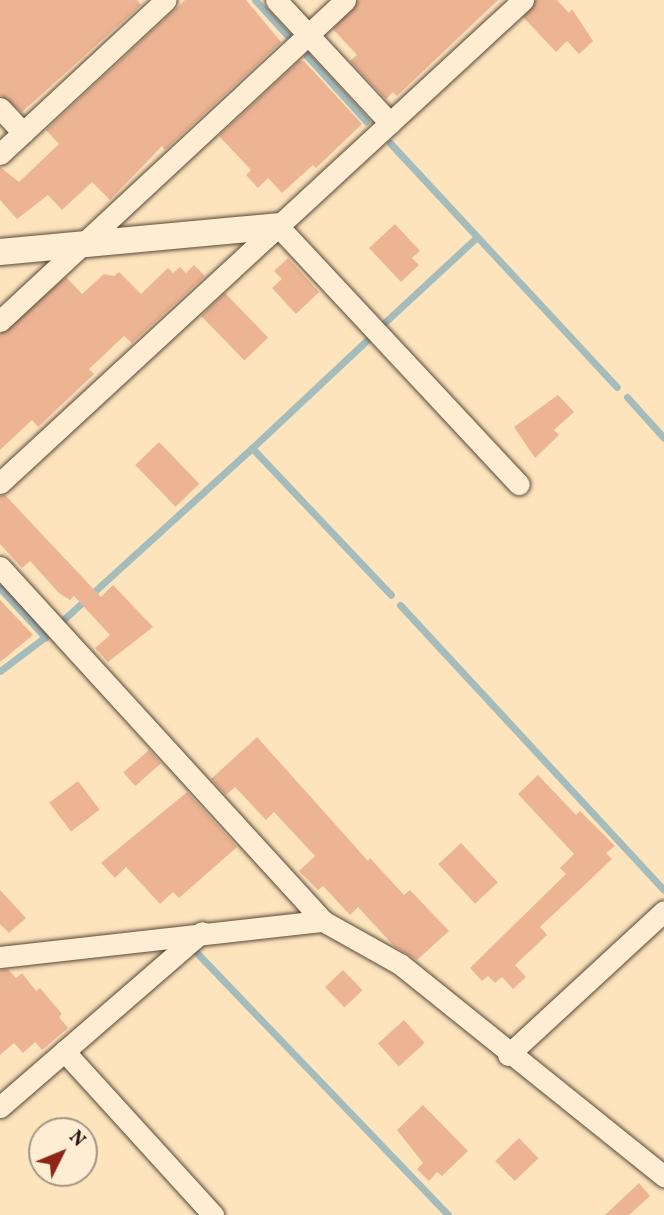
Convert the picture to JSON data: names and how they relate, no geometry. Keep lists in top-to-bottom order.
{
  "north": "top right"
}
